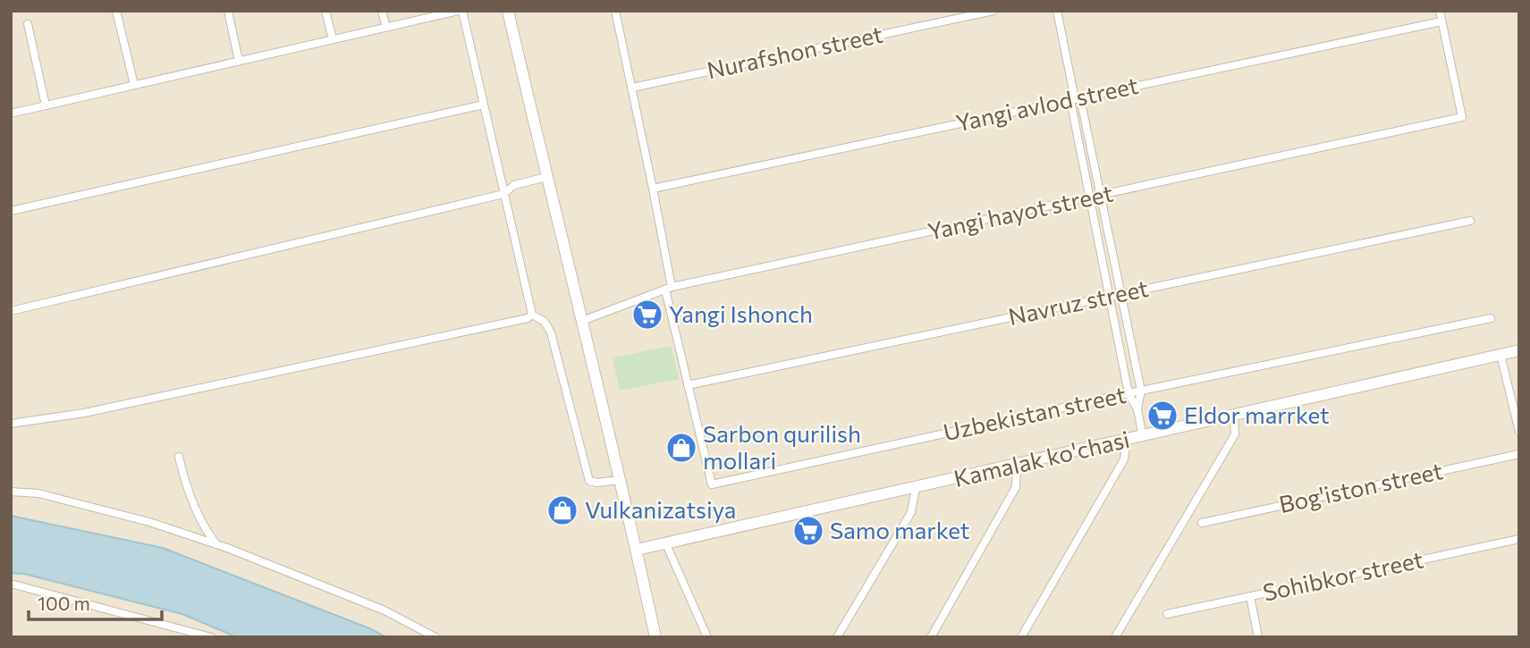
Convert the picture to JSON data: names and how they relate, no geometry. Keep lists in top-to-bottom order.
{
  "streets": {
    "main road": ["Kamalak ko'chasi"],
    "street": [
      "Nurafshon street",
      "Yangi avlod street",
      "Yangi hayot street",
      "Navruz street",
      "Uzbekistan street",
      "Bog'iston street",
      "Sohibkor street"
    ]
  },
  "crossings": [
    ["Yangi avlod street", "Yangi hayot street"],
    ["Navruz street", "Uzbekistan street"]
  ],
  "places": {
    "supermarket": ["Yangi Ishonch", "Eldor marrket", "Samo market"],
    "shop": ["Sarbon qurilish mollari", "Vulkanizatsiya"]
  },
  "scale_bar": "100 m"
}
